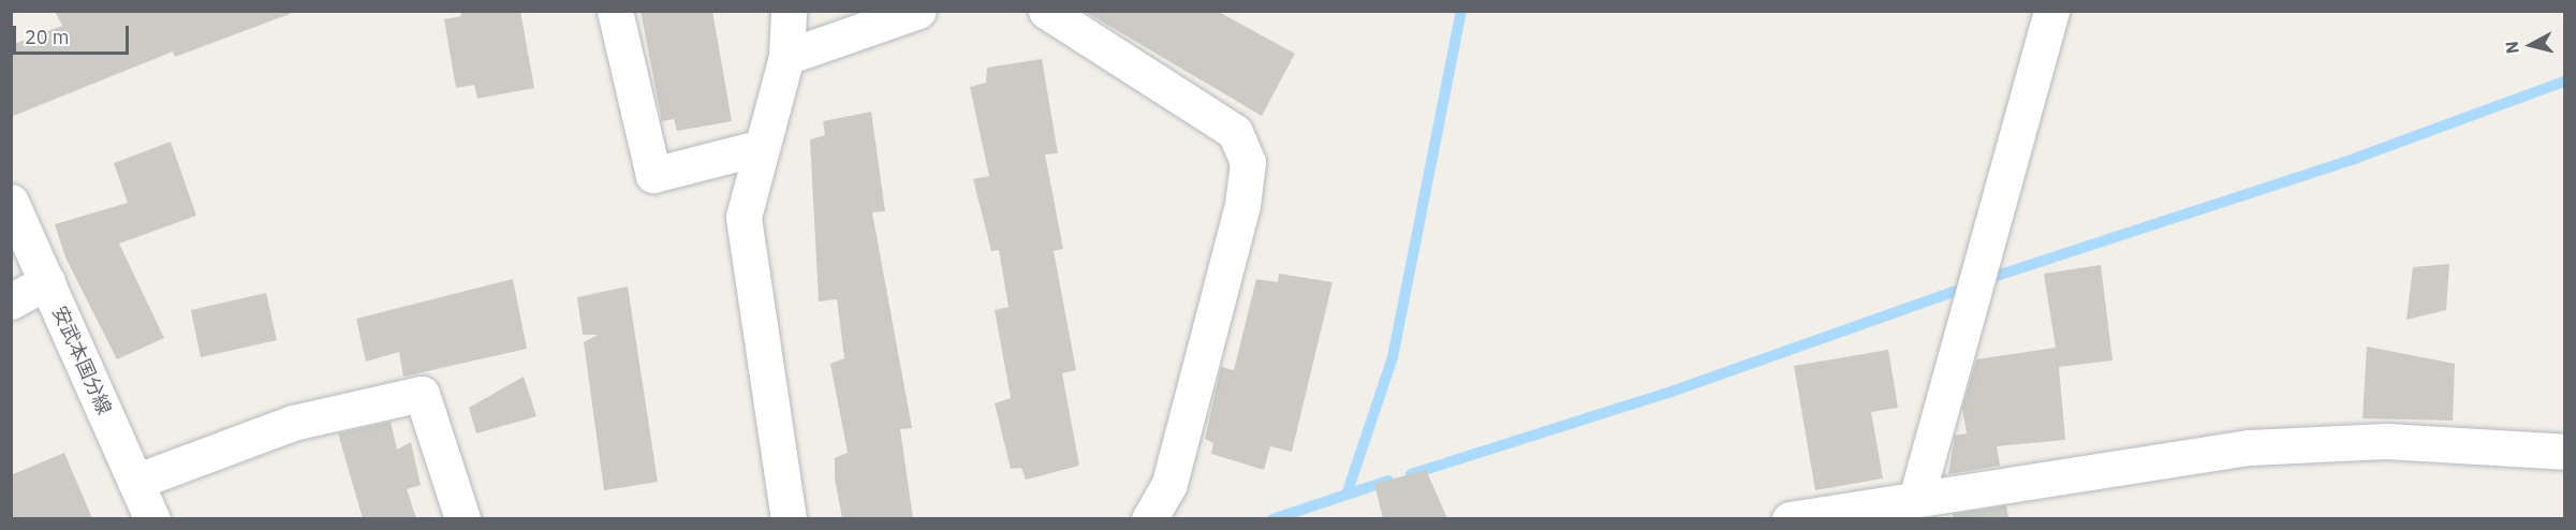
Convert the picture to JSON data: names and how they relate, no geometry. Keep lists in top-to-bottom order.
{
  "streets": {
    "street": ["安武本国分線"]
  },
  "scale_bar": "20 m",
  "north": "left"
}
